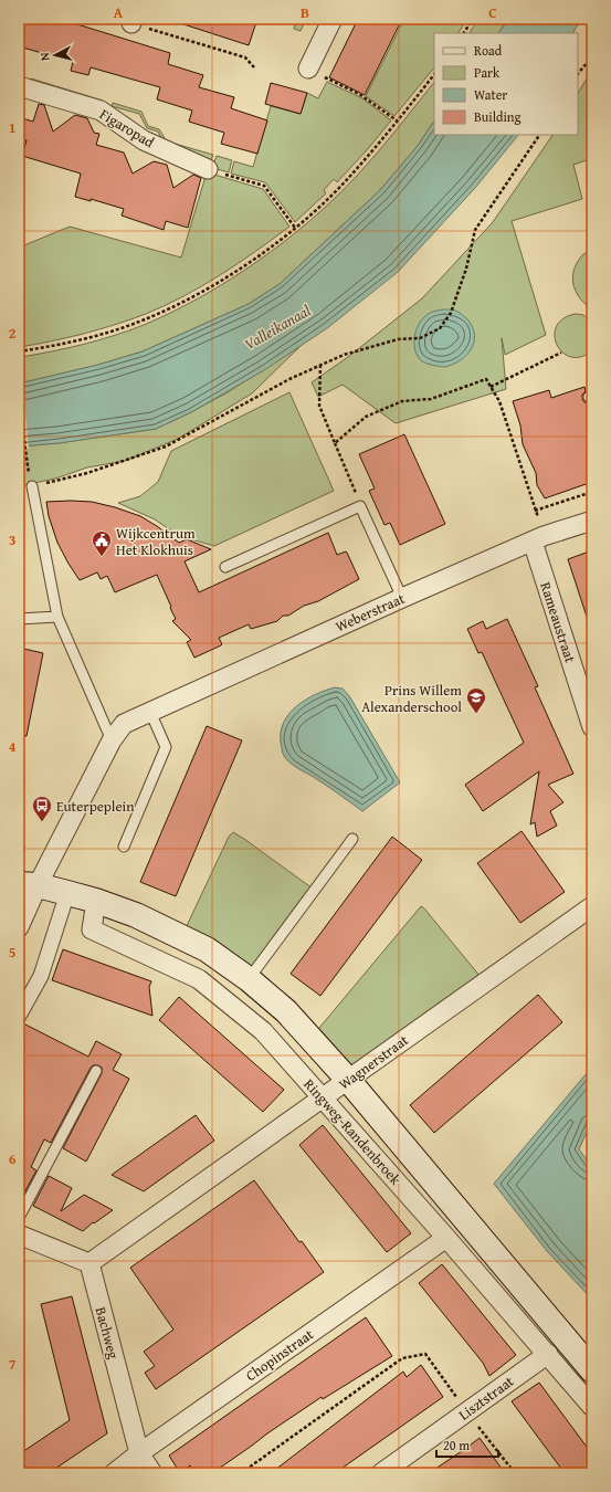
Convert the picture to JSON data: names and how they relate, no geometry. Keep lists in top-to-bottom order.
{
  "streets": {
    "main road": ["Ringweg-Randenbroek"],
    "street": [
      "Figaropad",
      "Weberstraat",
      "Rameaustraat",
      "Wagnerstraat",
      "Bachweg",
      "Chopinstraat",
      "Lisztstraat"
    ]
  },
  "crossings": [
    ["Weberstraat", "Rameaustraat"],
    ["Weberstraat", "Ringweg-Randenbroek"],
    ["Wagnerstraat", "Ringweg-Randenbroek"],
    ["Wagnerstraat", "Bachweg"],
    ["Ringweg-Randenbroek", "Chopinstraat"],
    ["Ringweg-Randenbroek", "Lisztstraat"],
    ["Bachweg", "Chopinstraat"]
  ],
  "water": ["Valleikanaal"],
  "places": {
    "public building": ["Wijkcentrum Het Klokhuis"],
    "school or university": ["Prins Willem Alexanderschool"],
    "bus stop": ["Euterpeplein"]
  },
  "legend": [
    "Road",
    "Park",
    "Water",
    "Building"
  ],
  "scale_bar": "20 m",
  "north": "left",
  "grid": {
    "columns": ["A", "B", "C"],
    "rows": [
      "1",
      "2",
      "3",
      "4",
      "5",
      "6",
      "7"
    ]
  }
}
